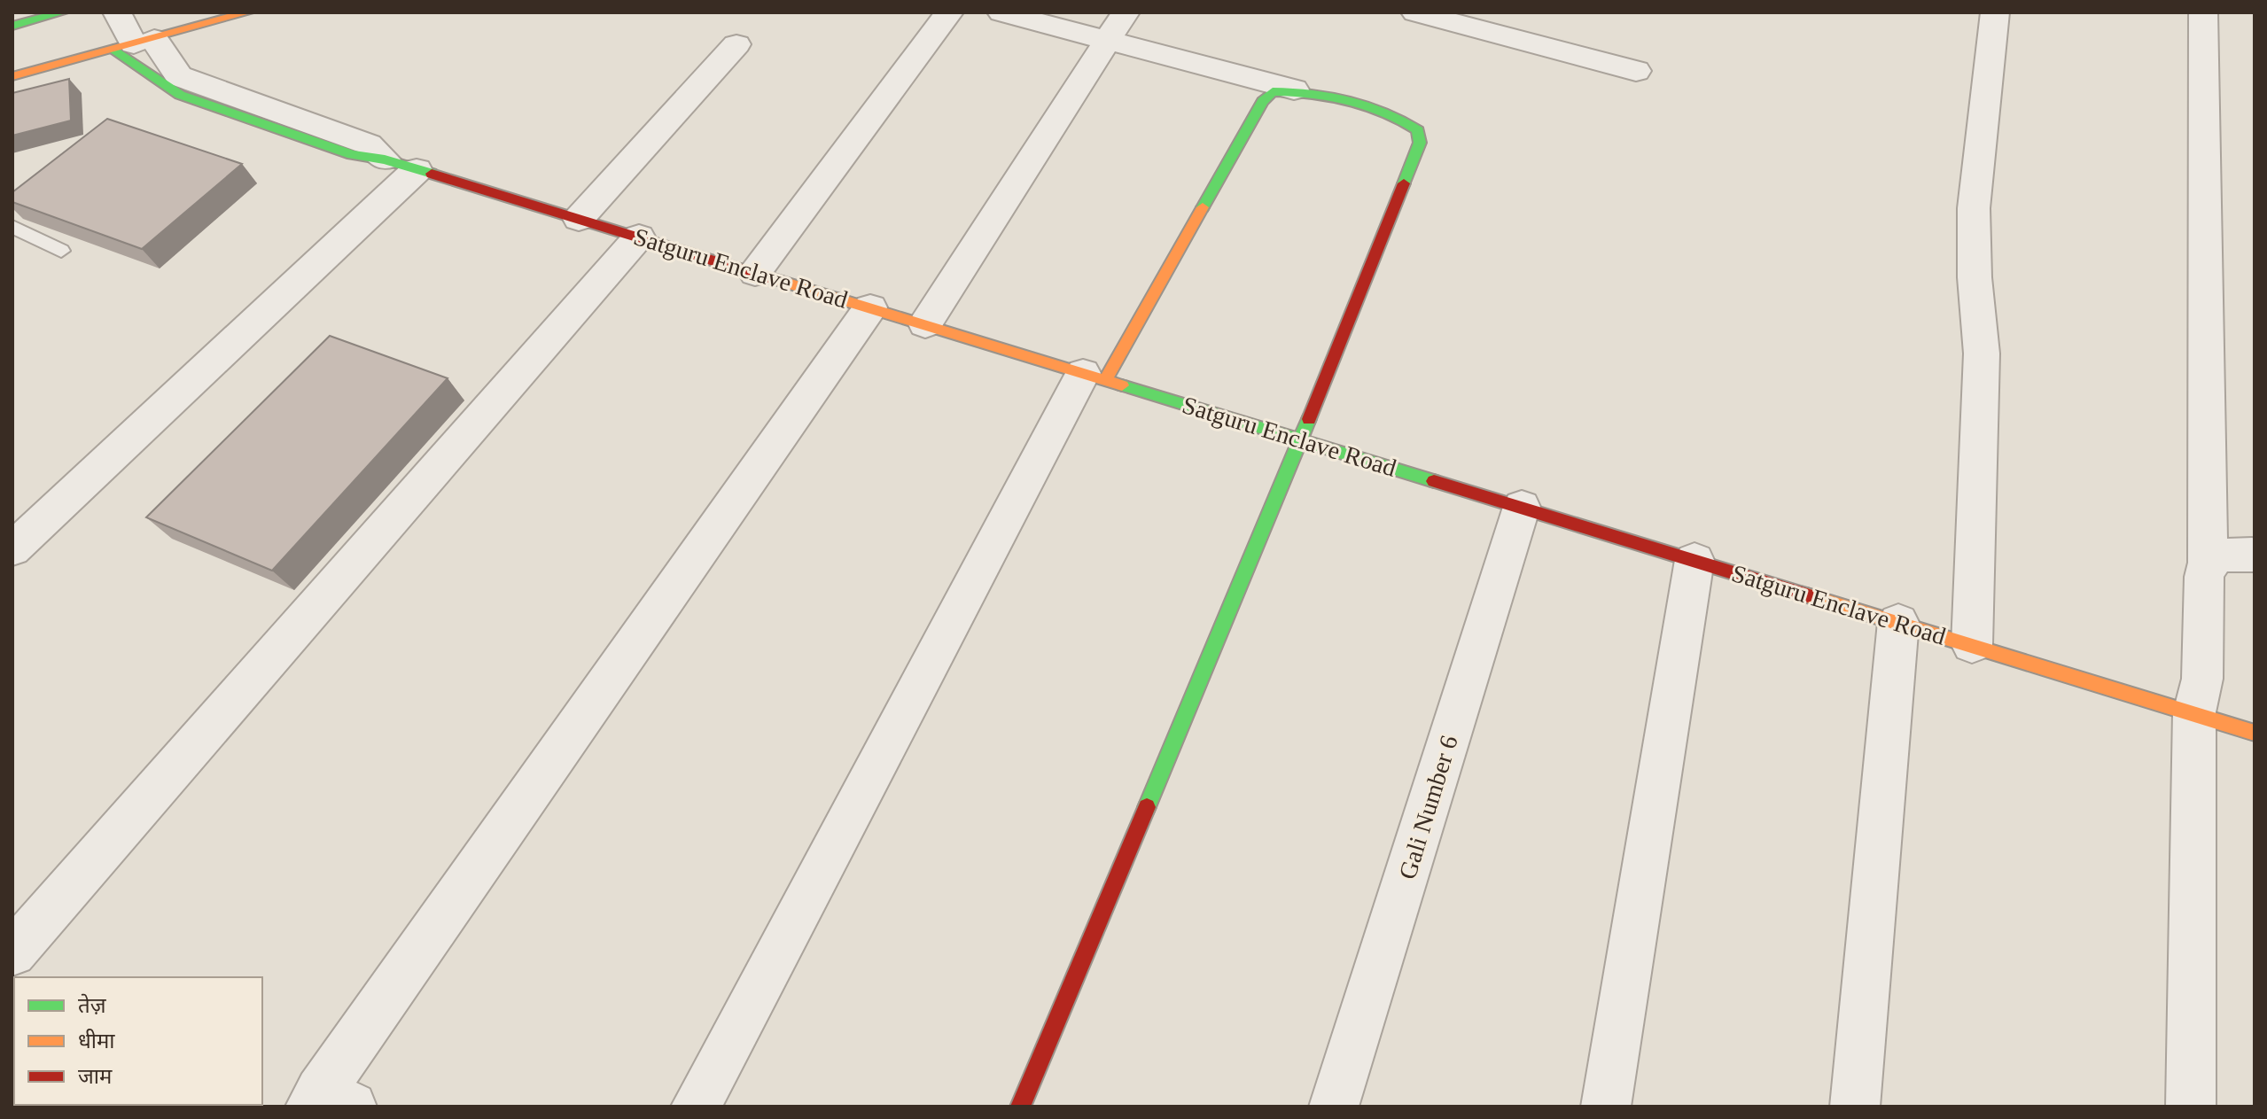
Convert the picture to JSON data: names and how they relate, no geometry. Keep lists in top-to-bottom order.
{
  "streets": {
    "street": ["Satguru Enclave Road", "Gali Number 6"]
  },
  "crossings": [
    ["Satguru Enclave Road", "Gali Number 6"]
  ],
  "legend": ["तेज़", "धीमा", "जाम"]
}
